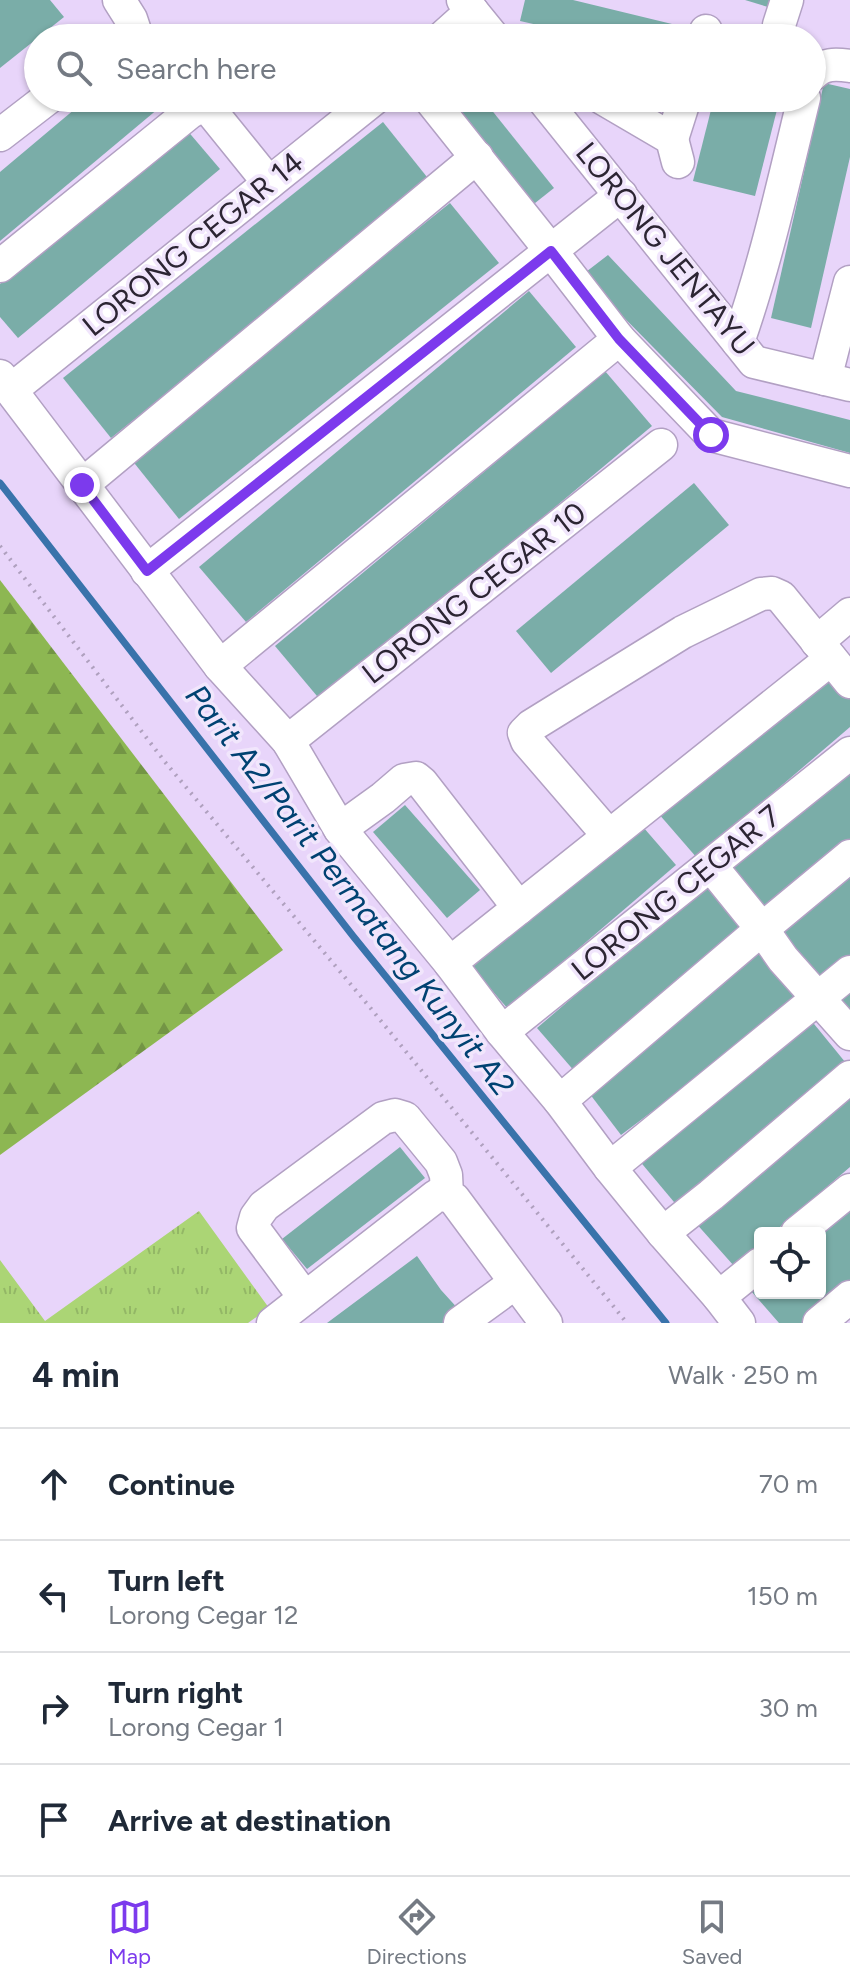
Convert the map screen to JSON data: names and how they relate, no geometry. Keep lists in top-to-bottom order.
{
  "streets": {
    "street": [
      "LORONG CEGAR 14",
      "LORONG JENTAYU",
      "LORONG CEGAR 10",
      "LORONG CEGAR 7"
    ]
  },
  "water": ["Parit A2/Parit Permatang Kunyit A2"],
  "page": {
    "search": "Search here",
    "heading": ["4 min", "Walk · 250 m"],
    "list": [
      ["Continue", "70 m"],
      ["Turn left", "Lorong Cegar 12", "150 m"],
      ["Turn right", "Lorong Cegar 1", "30 m"],
      "Arrive at destination"
    ],
    "nav": ["Map", "Directions", "Saved"]
  }
}
